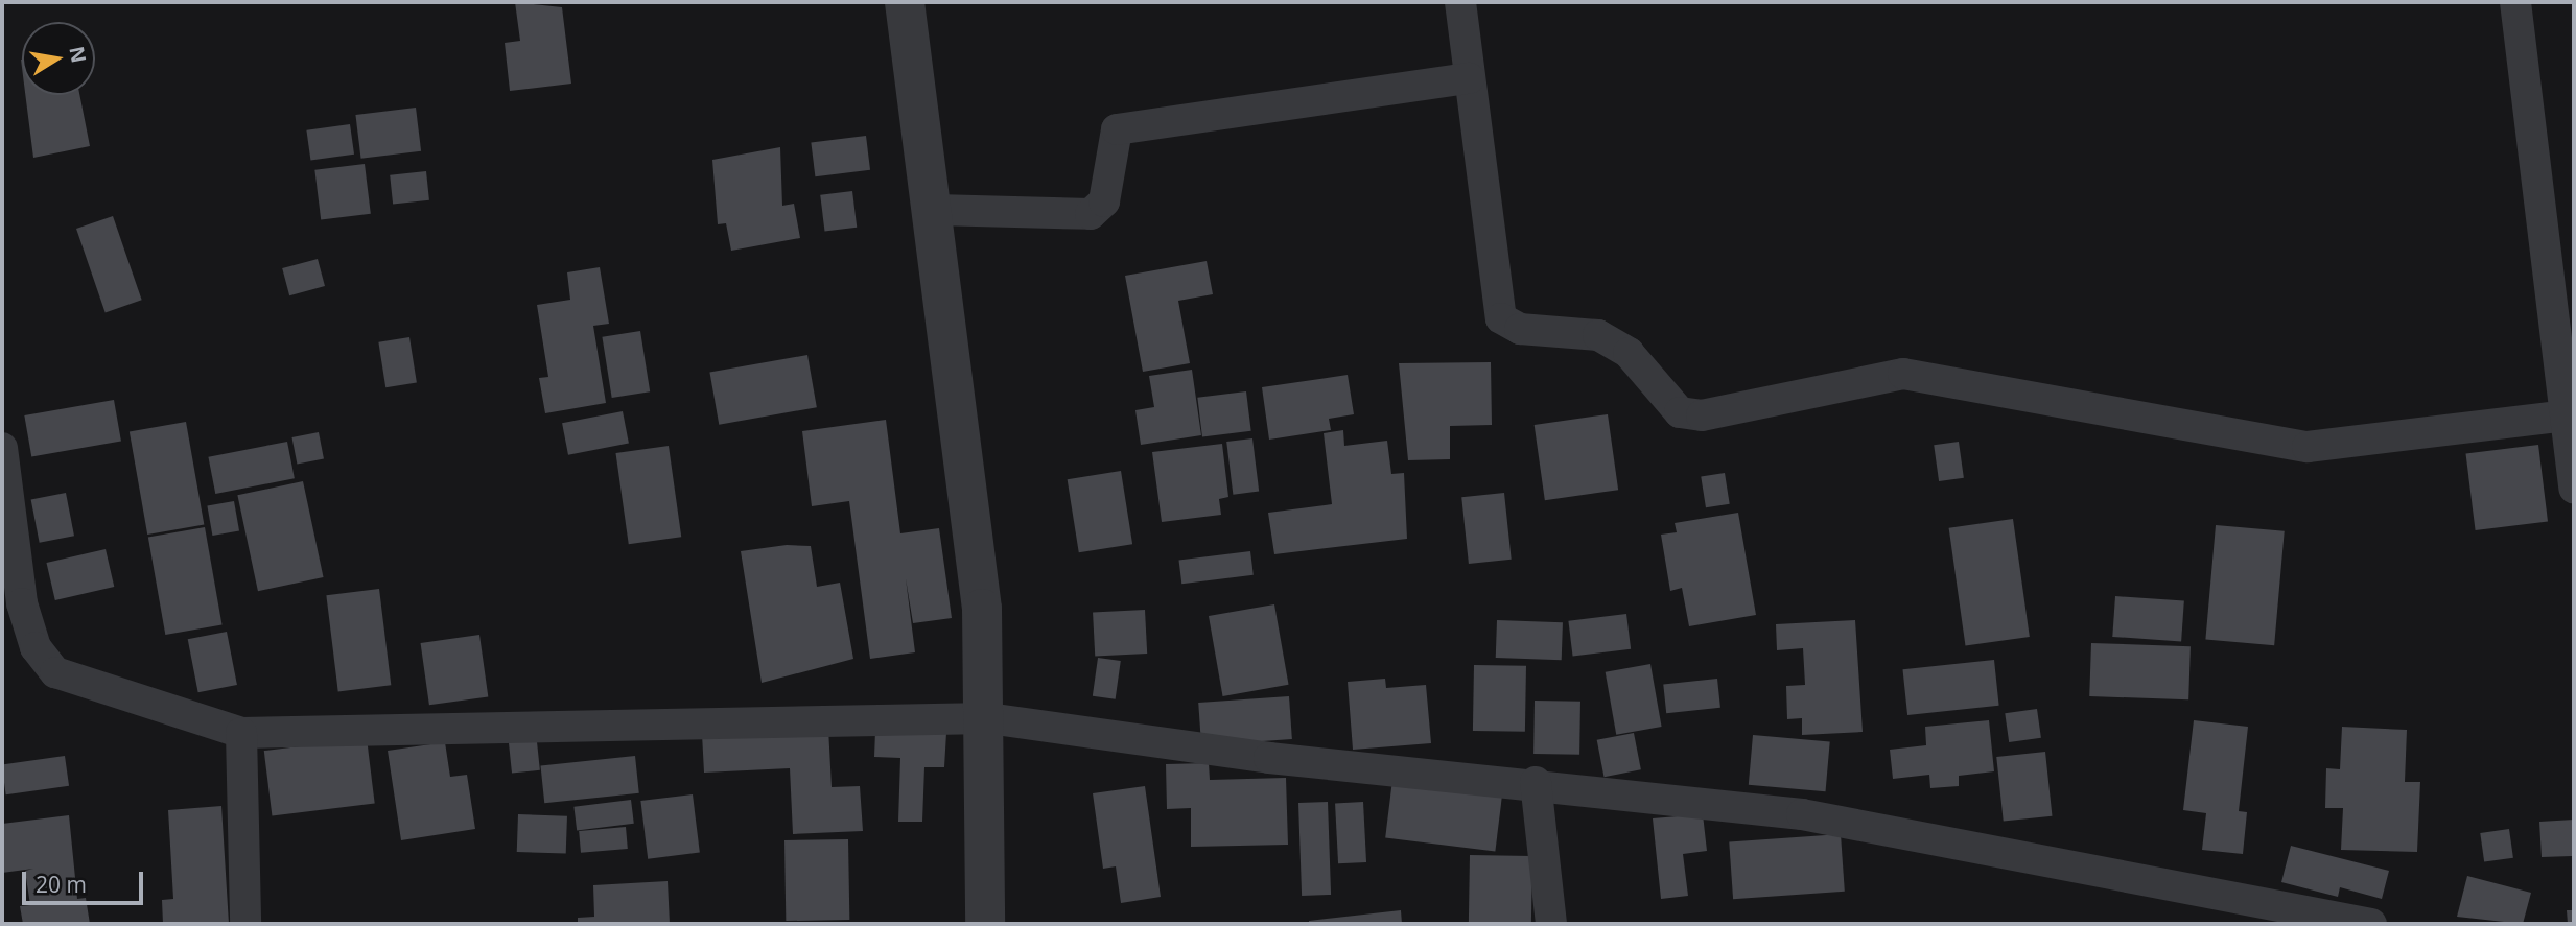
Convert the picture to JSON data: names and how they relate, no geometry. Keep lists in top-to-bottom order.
{
  "scale_bar": "20 m",
  "north": "right"
}
